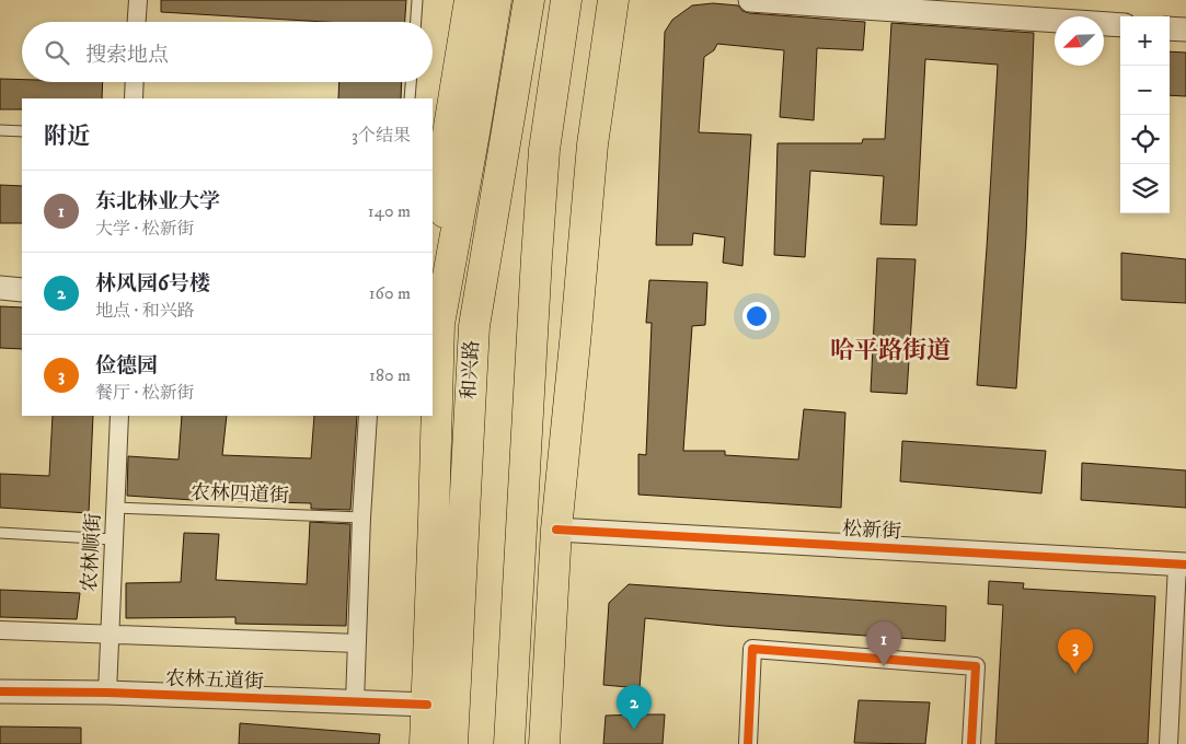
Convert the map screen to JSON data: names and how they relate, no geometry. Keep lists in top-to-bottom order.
{
  "streets": {
    "highway": ["和兴路"],
    "street": ["松新街", "农林顺街", "农林五道街"],
    "lane": ["农林四道街"]
  },
  "crossings": [
    ["和兴路", "农林五道街"],
    ["农林四道街", "农林顺街"],
    ["农林顺街", "农林五道街"]
  ],
  "districts": ["哈平路街道"],
  "north": "bottom left",
  "page": {
    "map_buttons": ["+", "−"],
    "search": "搜索地点",
    "heading": ["附近", "3个结果"],
    "list": [
      {
        "mark": "1",
        "name": "东北林业大学",
        "note": "大学 · 松新街",
        "value": "140 m"
      },
      {
        "mark": "2",
        "name": "林风园6号楼",
        "note": "地点 · 和兴路",
        "value": "160 m"
      },
      {
        "mark": "3",
        "name": "俭德园",
        "note": "餐厅 · 松新街",
        "value": "180 m"
      }
    ],
    "pins": ["1", "3", "2"]
  }
}
